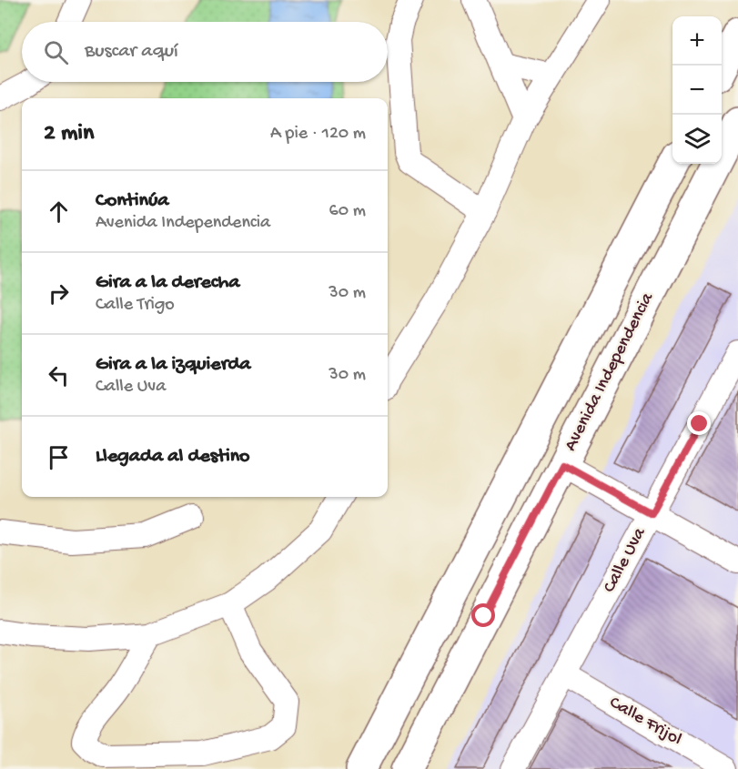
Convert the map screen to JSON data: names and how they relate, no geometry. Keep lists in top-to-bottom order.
{
  "streets": {
    "main road": ["Avenida Independencia"],
    "street": ["Calle Uva", "Calle Frijol"]
  },
  "crossings": [
    ["Calle Uva", "Calle Frijol"]
  ],
  "page": {
    "map_buttons": ["+", "−"],
    "search": "Buscar aquí",
    "heading": ["2 min", "A pie · 120 m"],
    "list": [
      ["Continúa", "Avenida Independencia", "60 m"],
      ["Gira a la derecha", "Calle Trigo", "30 m"],
      ["Gira a la izquierda", "Calle Uva", "30 m"],
      "Llegada al destino"
    ]
  }
}
